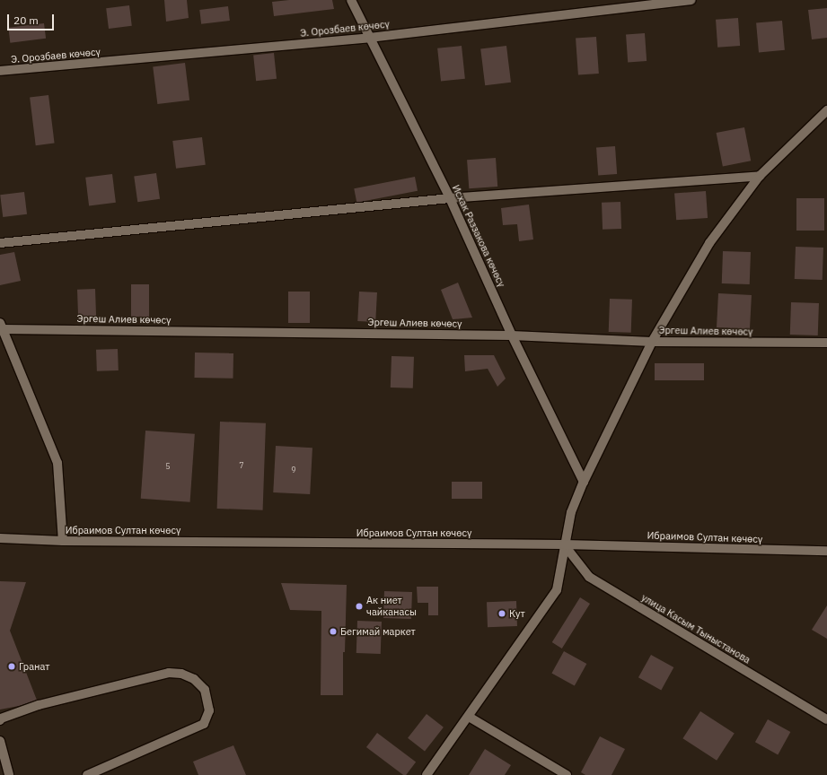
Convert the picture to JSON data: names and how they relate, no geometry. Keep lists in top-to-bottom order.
{
  "streets": {
    "street": [
      "Э. Орозбаев көчөсү",
      "Исхак Раззакова көчөсү",
      "Эргеш Алиев көчөсү",
      "Ибраимов Султан көчөсү",
      "улица Касым Тыныстанова"
    ]
  },
  "crossings": [
    ["Э. Орозбаев көчөсү", "Исхак Раззакова көчөсү"],
    ["Исхак Раззакова көчөсү", "Эргеш Алиев көчөсү"],
    ["Ибраимов Султан көчөсү", "улица Касым Тыныстанова"]
  ],
  "places": [
    "Ак ниет чайканасы",
    "Кут",
    "Бегимай маркет",
    "Гранат"
  ],
  "house_numbers": ["7", "5", "9"],
  "scale_bar": "20 m"
}
